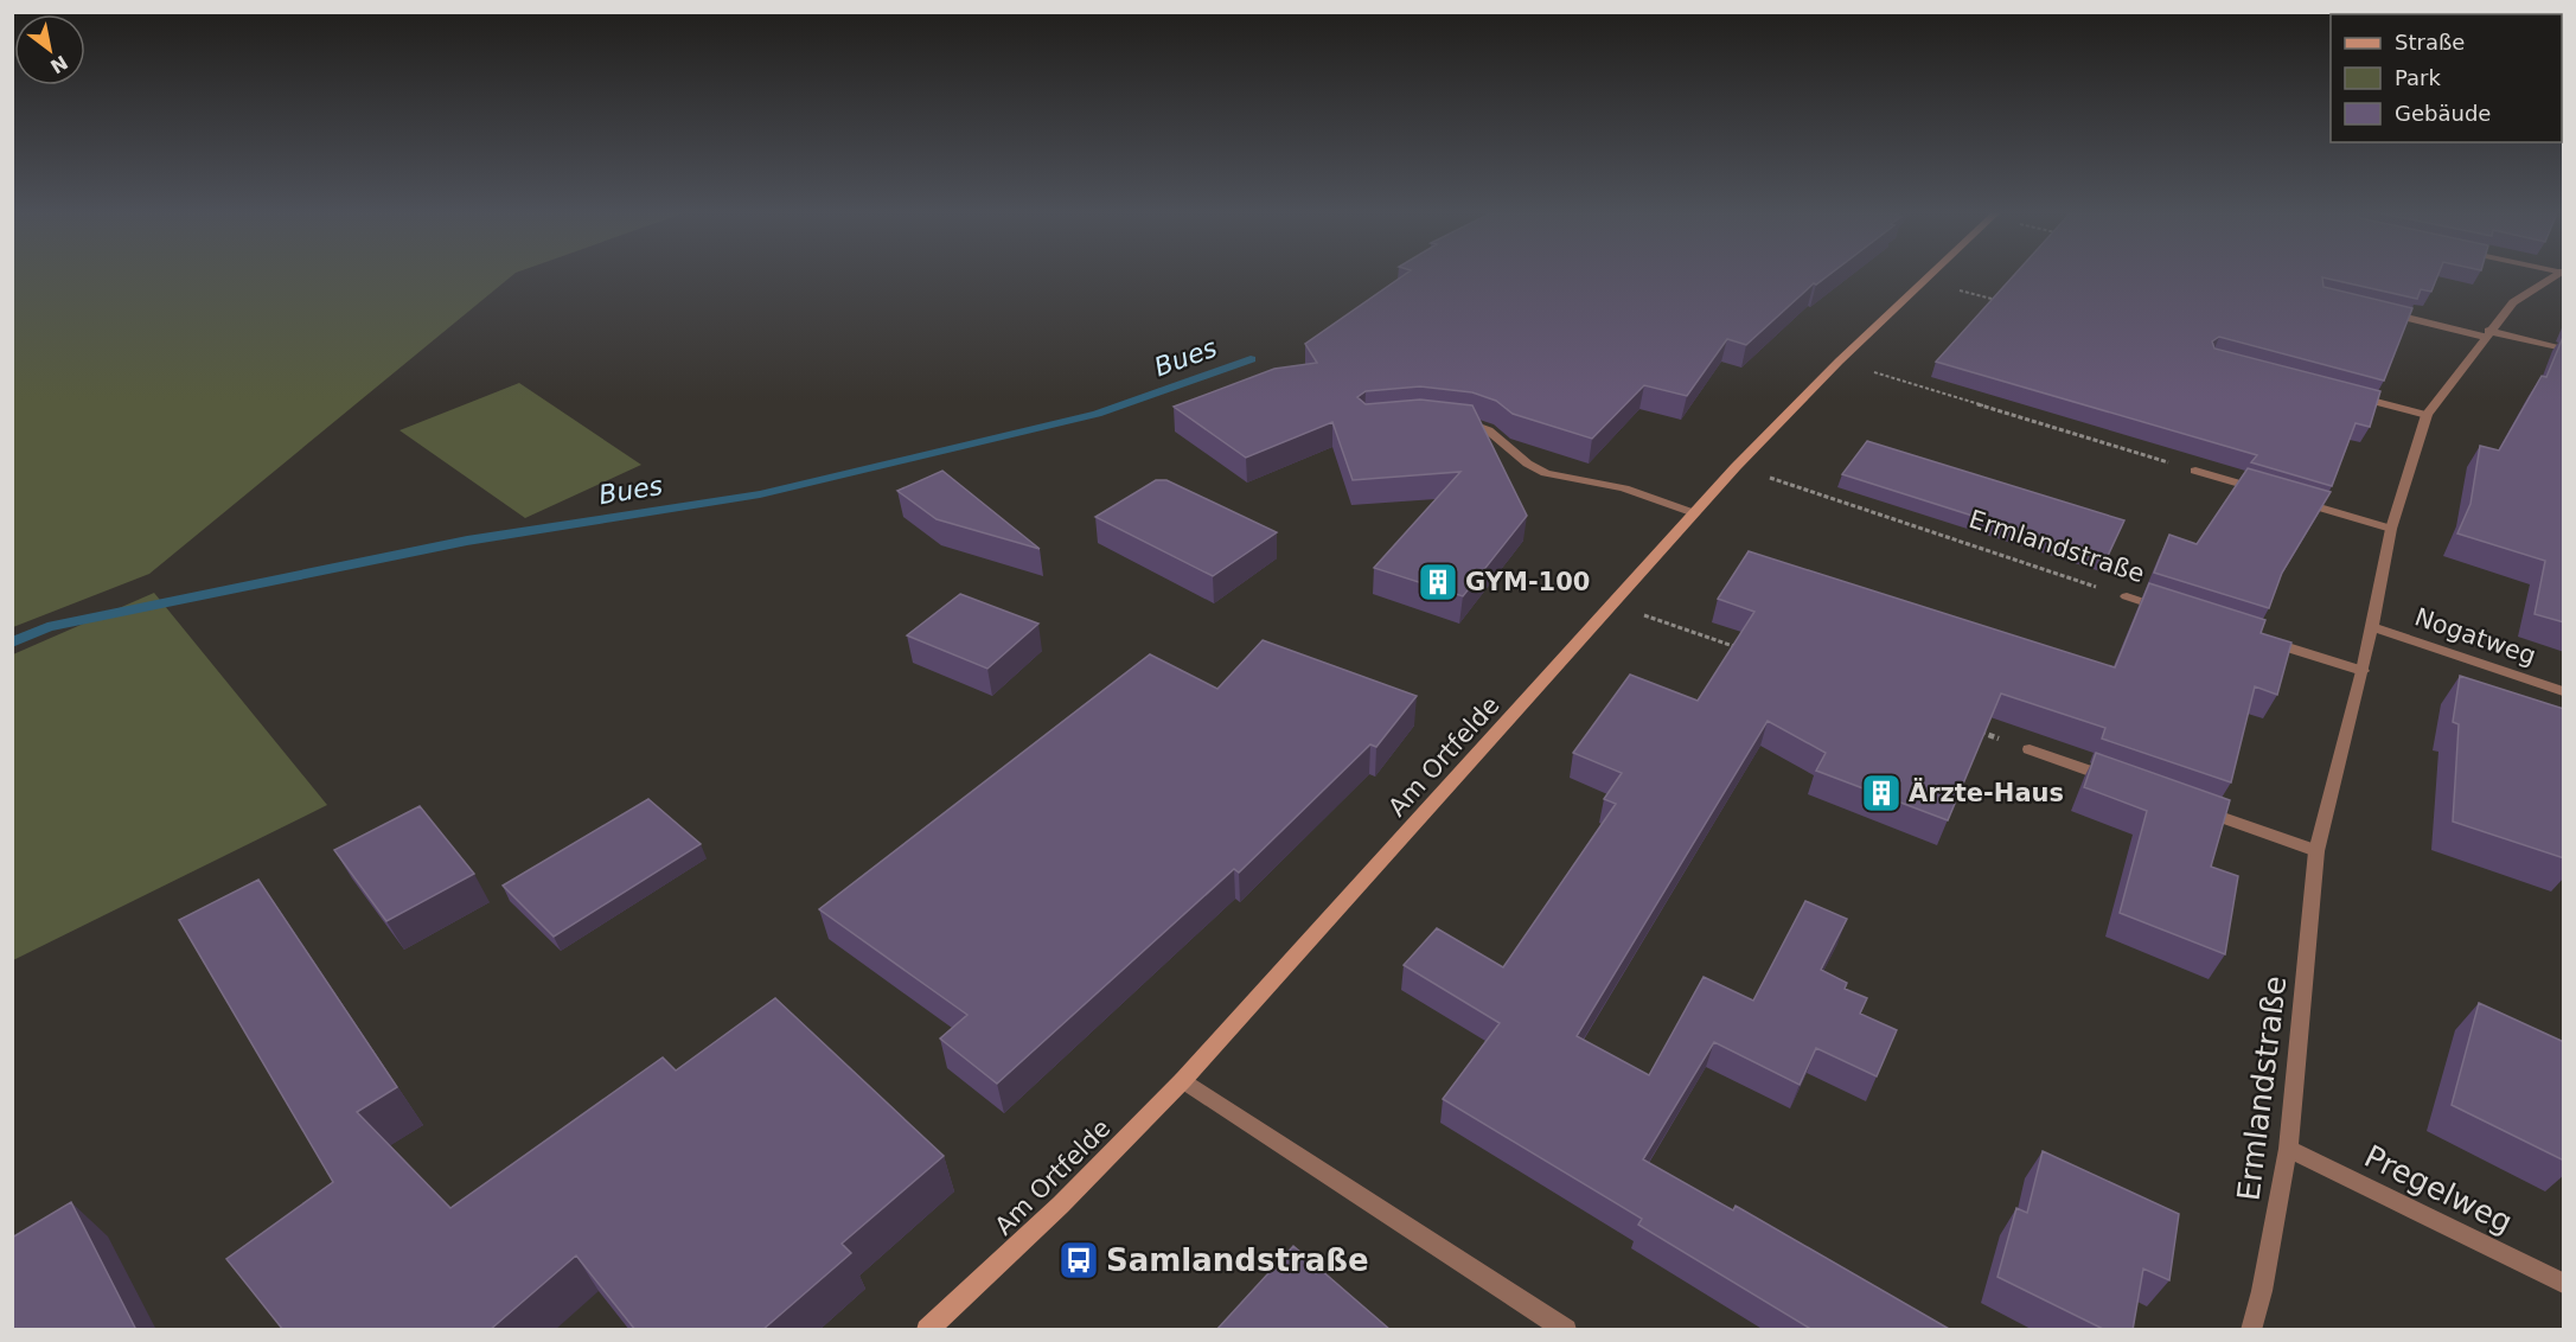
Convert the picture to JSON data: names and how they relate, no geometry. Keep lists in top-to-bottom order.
{
  "streets": {
    "main road": ["Am Ortfelde"],
    "street": ["Ermlandstraße", "Nogatweg", "Pregelweg"]
  },
  "crossings": [
    ["Ermlandstraße", "Nogatweg"],
    ["Ermlandstraße", "Am Ortfelde"],
    ["Ermlandstraße", "Pregelweg"]
  ],
  "water": ["Bues"],
  "places": {
    "building": ["GYM-100", "Ärzte-Haus"],
    "bus stop": ["Samlandstraße"]
  },
  "legend": ["Straße", "Park", "Gebäude"],
  "north": "bottom right"
}
